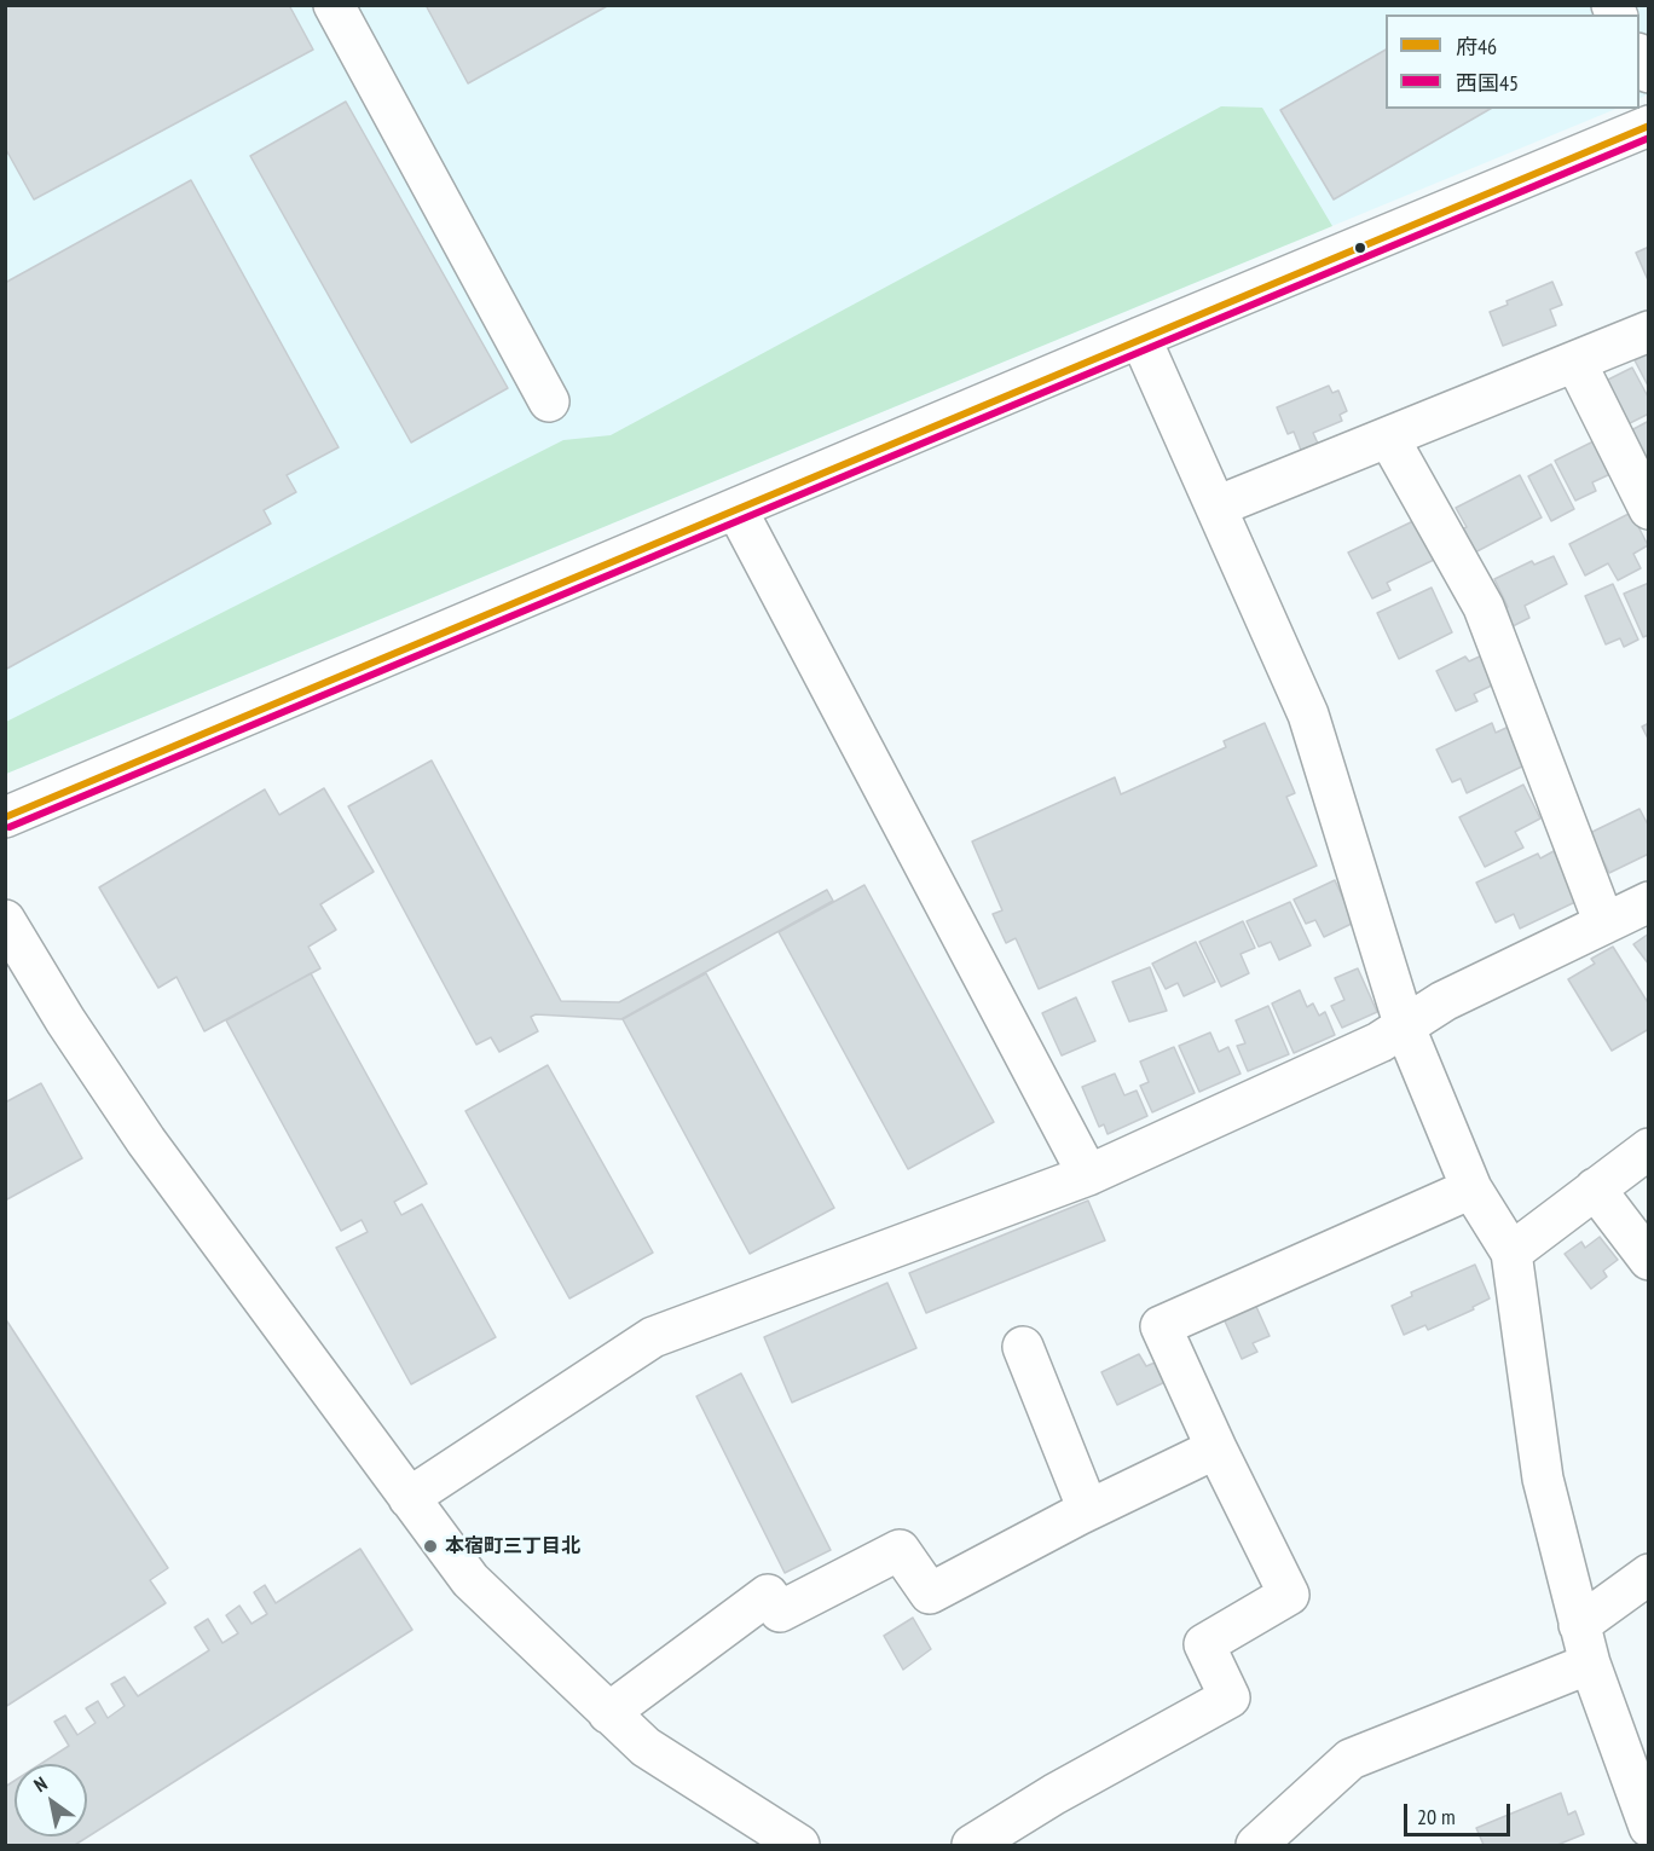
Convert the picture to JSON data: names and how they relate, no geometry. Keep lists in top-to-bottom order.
{
  "places": ["本宿町三丁目北"],
  "lines": ["transit line 府46", "transit line 西国45"],
  "legend": ["府46", "西国45"],
  "scale_bar": "20 m",
  "north": "top left"
}
